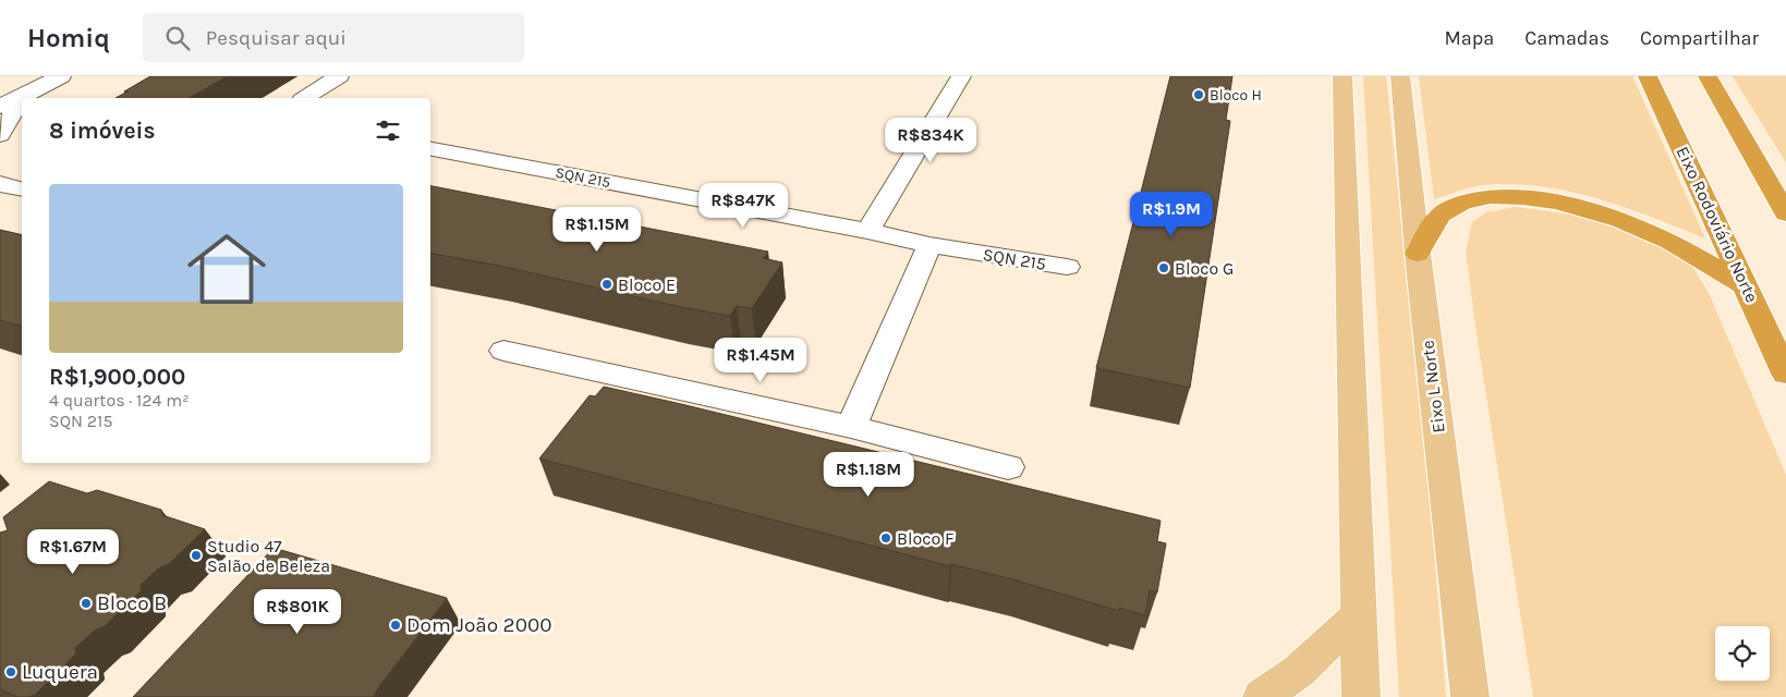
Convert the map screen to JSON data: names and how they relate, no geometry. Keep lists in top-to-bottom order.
{
  "streets": {
    "highway": ["Eixo Rodoviário Norte"],
    "main road": ["Eixo L Norte"],
    "street": ["SQN 215"]
  },
  "places": [
    "Bloco H",
    "Bloco G",
    "Bloco E",
    "Bloco F",
    "Studio 47 Salão de Beleza",
    "Bloco B",
    "Dom João 2000",
    "Luquera"
  ],
  "page": {
    "header": "Homiq",
    "search": "Pesquisar aqui",
    "nav": ["Mapa", "Camadas", "Compartilhar"],
    "heading": "8 imóveis",
    "price": [
      "R$834K",
      "R$847K",
      "R$1.9M",
      "R$1.15M",
      "R$1.45M",
      "R$1.18M",
      "R$1.67M",
      "R$801K"
    ],
    "list": [
      {
        "name": "R$1,900,000",
        "note": "4 quartos · 124 m² · SQN 215"
      }
    ]
  }
}
